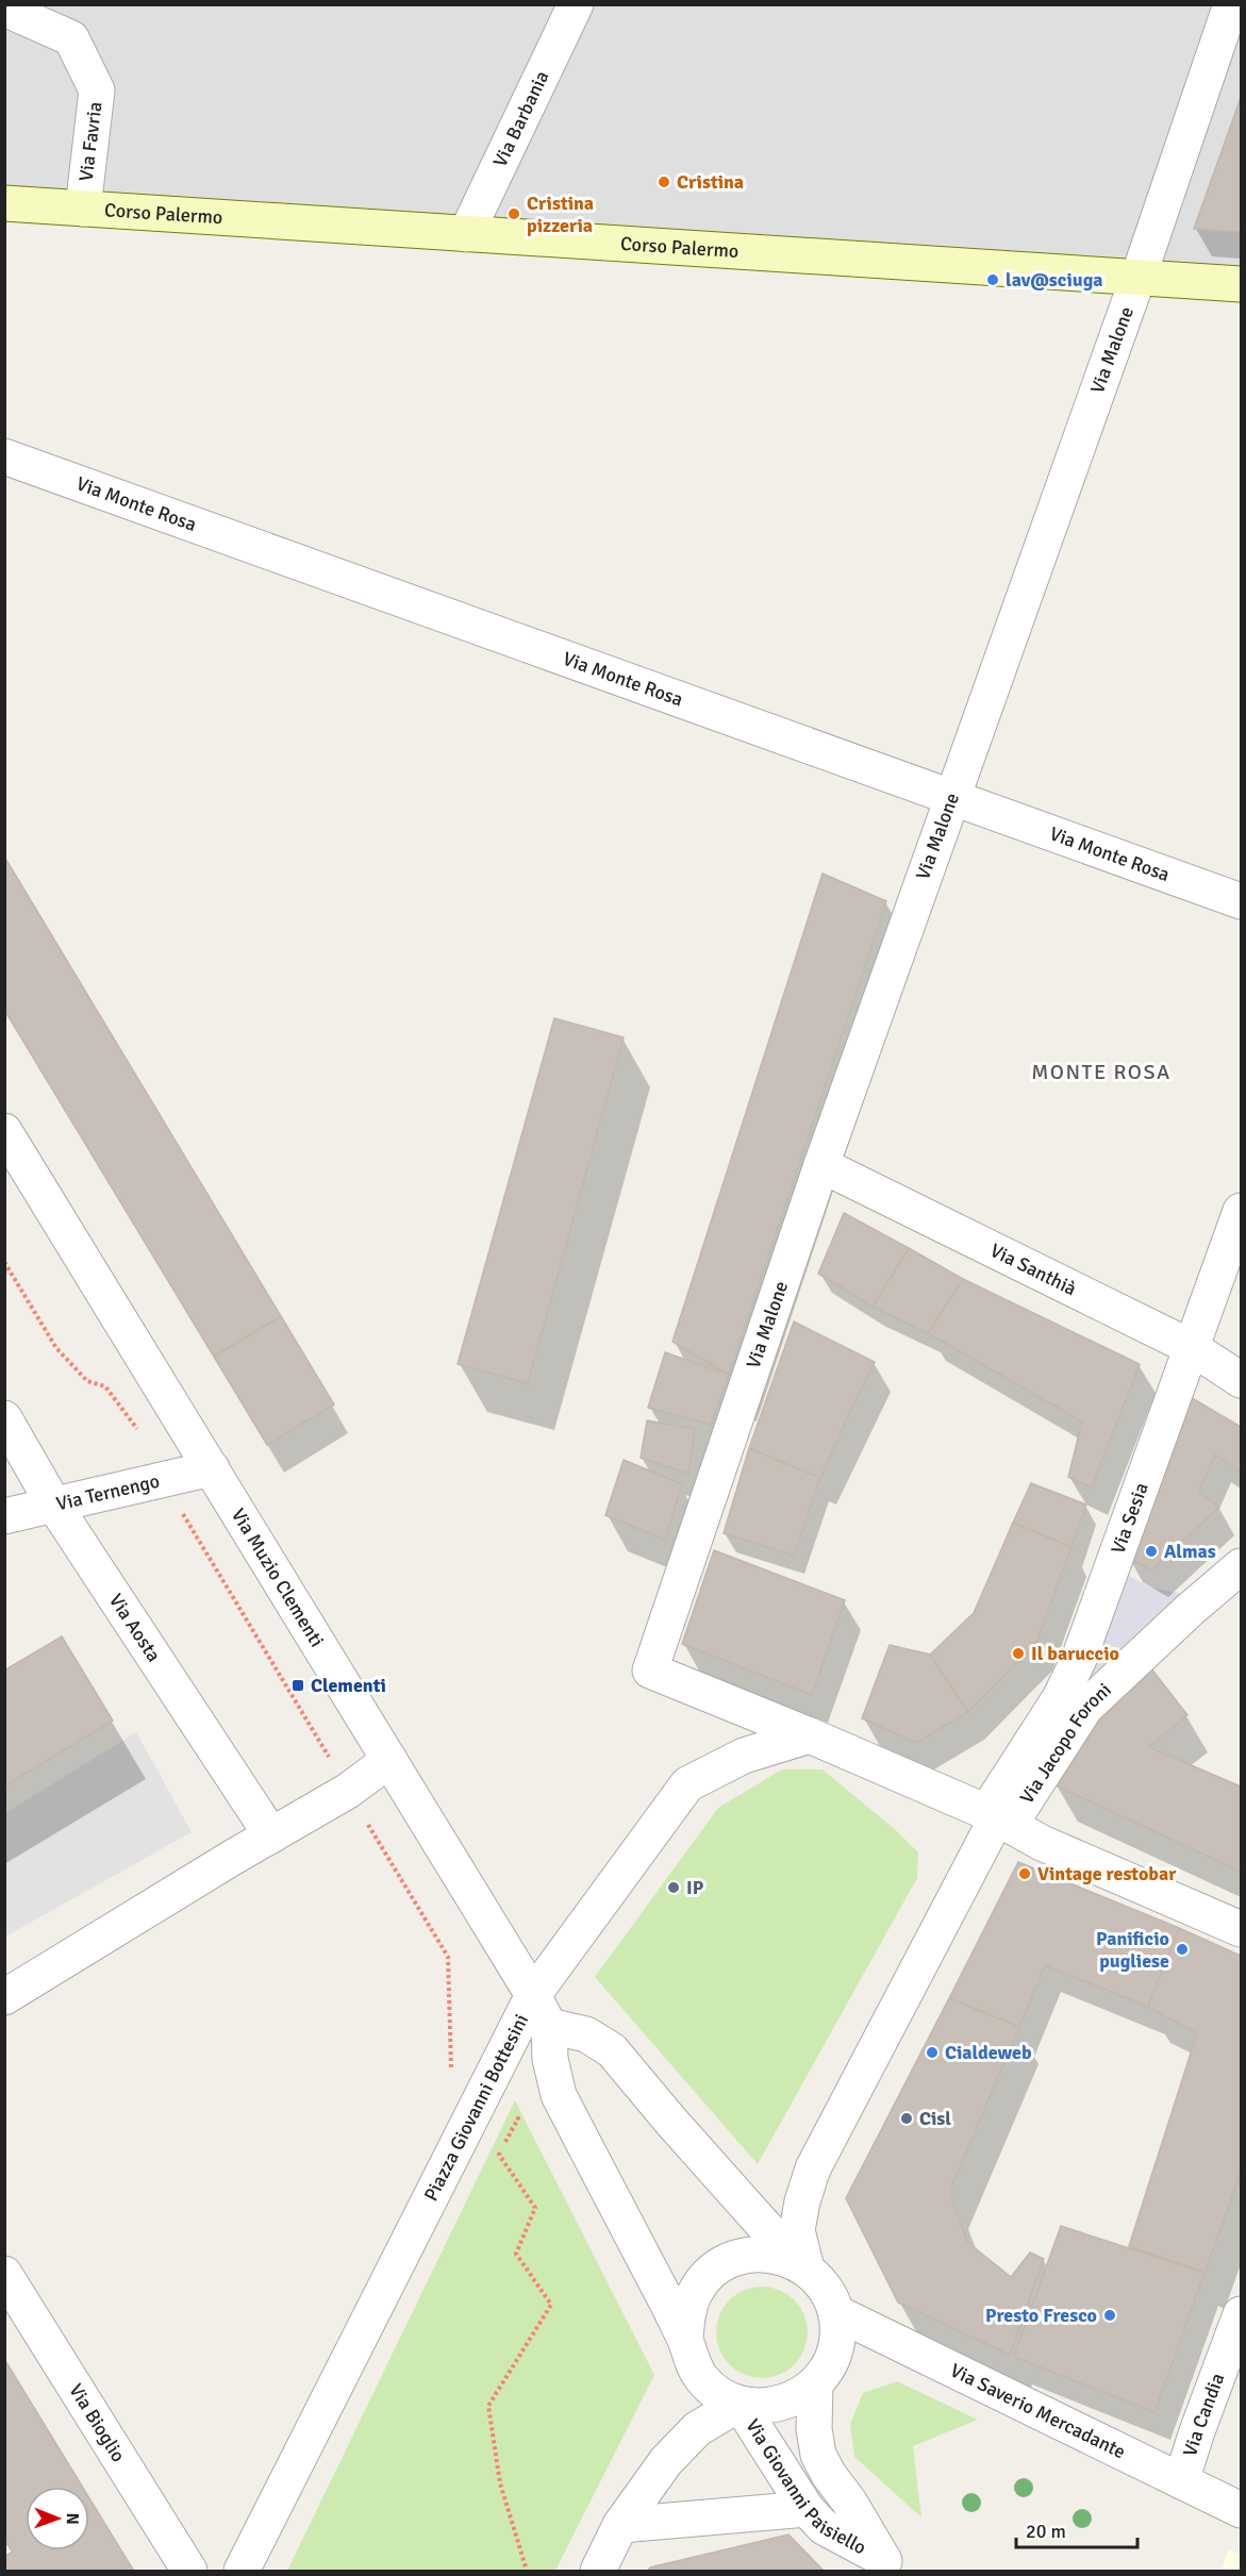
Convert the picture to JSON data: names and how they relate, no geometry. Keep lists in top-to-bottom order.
{
  "streets": {
    "main road": ["Corso Palermo"],
    "street": [
      "Via Barbania",
      "Via Favria",
      "Via Malone",
      "Via Monte Rosa",
      "Via Santhià",
      "Via Ternengo",
      "Via Sesia",
      "Via Muzio Clementi",
      "Via Aosta",
      "Via Jacopo Foroni",
      "Piazza Giovanni Bottesini",
      "Via Saverio Mercadante",
      "Via Candia",
      "Via Bioglio",
      "Via Giovanni Paisiello"
    ]
  },
  "crossings": [
    ["Via Barbania", "Corso Palermo"],
    ["Via Favria", "Corso Palermo"],
    ["Corso Palermo", "Via Malone"],
    ["Via Malone", "Via Monte Rosa"],
    ["Via Malone", "Via Santhià"],
    ["Via Malone", "Piazza Giovanni Bottesini"],
    ["Via Santhià", "Via Sesia"],
    ["Via Ternengo", "Via Muzio Clementi"],
    ["Via Ternengo", "Via Aosta"],
    ["Via Sesia", "Via Jacopo Foroni"],
    ["Via Sesia", "Piazza Giovanni Bottesini"],
    ["Via Muzio Clementi", "Piazza Giovanni Bottesini"],
    ["Via Jacopo Foroni", "Piazza Giovanni Bottesini"],
    ["Piazza Giovanni Bottesini", "Via Saverio Mercadante"],
    ["Piazza Giovanni Bottesini", "Via Giovanni Paisiello"],
    ["Via Saverio Mercadante", "Via Candia"],
    ["Via Saverio Mercadante", "Via Giovanni Paisiello"]
  ],
  "districts": ["MONTE ROSA"],
  "places": {
    "other": [
      "Cristina",
      "Cristina pizzeria",
      "lav@sciuga",
      "Almas",
      "Il baruccio",
      "Vintage restobar",
      "IP",
      "Panificio pugliese",
      "Cialdeweb",
      "Cisl",
      "Presto Fresco"
    ],
    "transit": ["Clementi"]
  },
  "scale_bar": "20 m",
  "north": "right"
}
